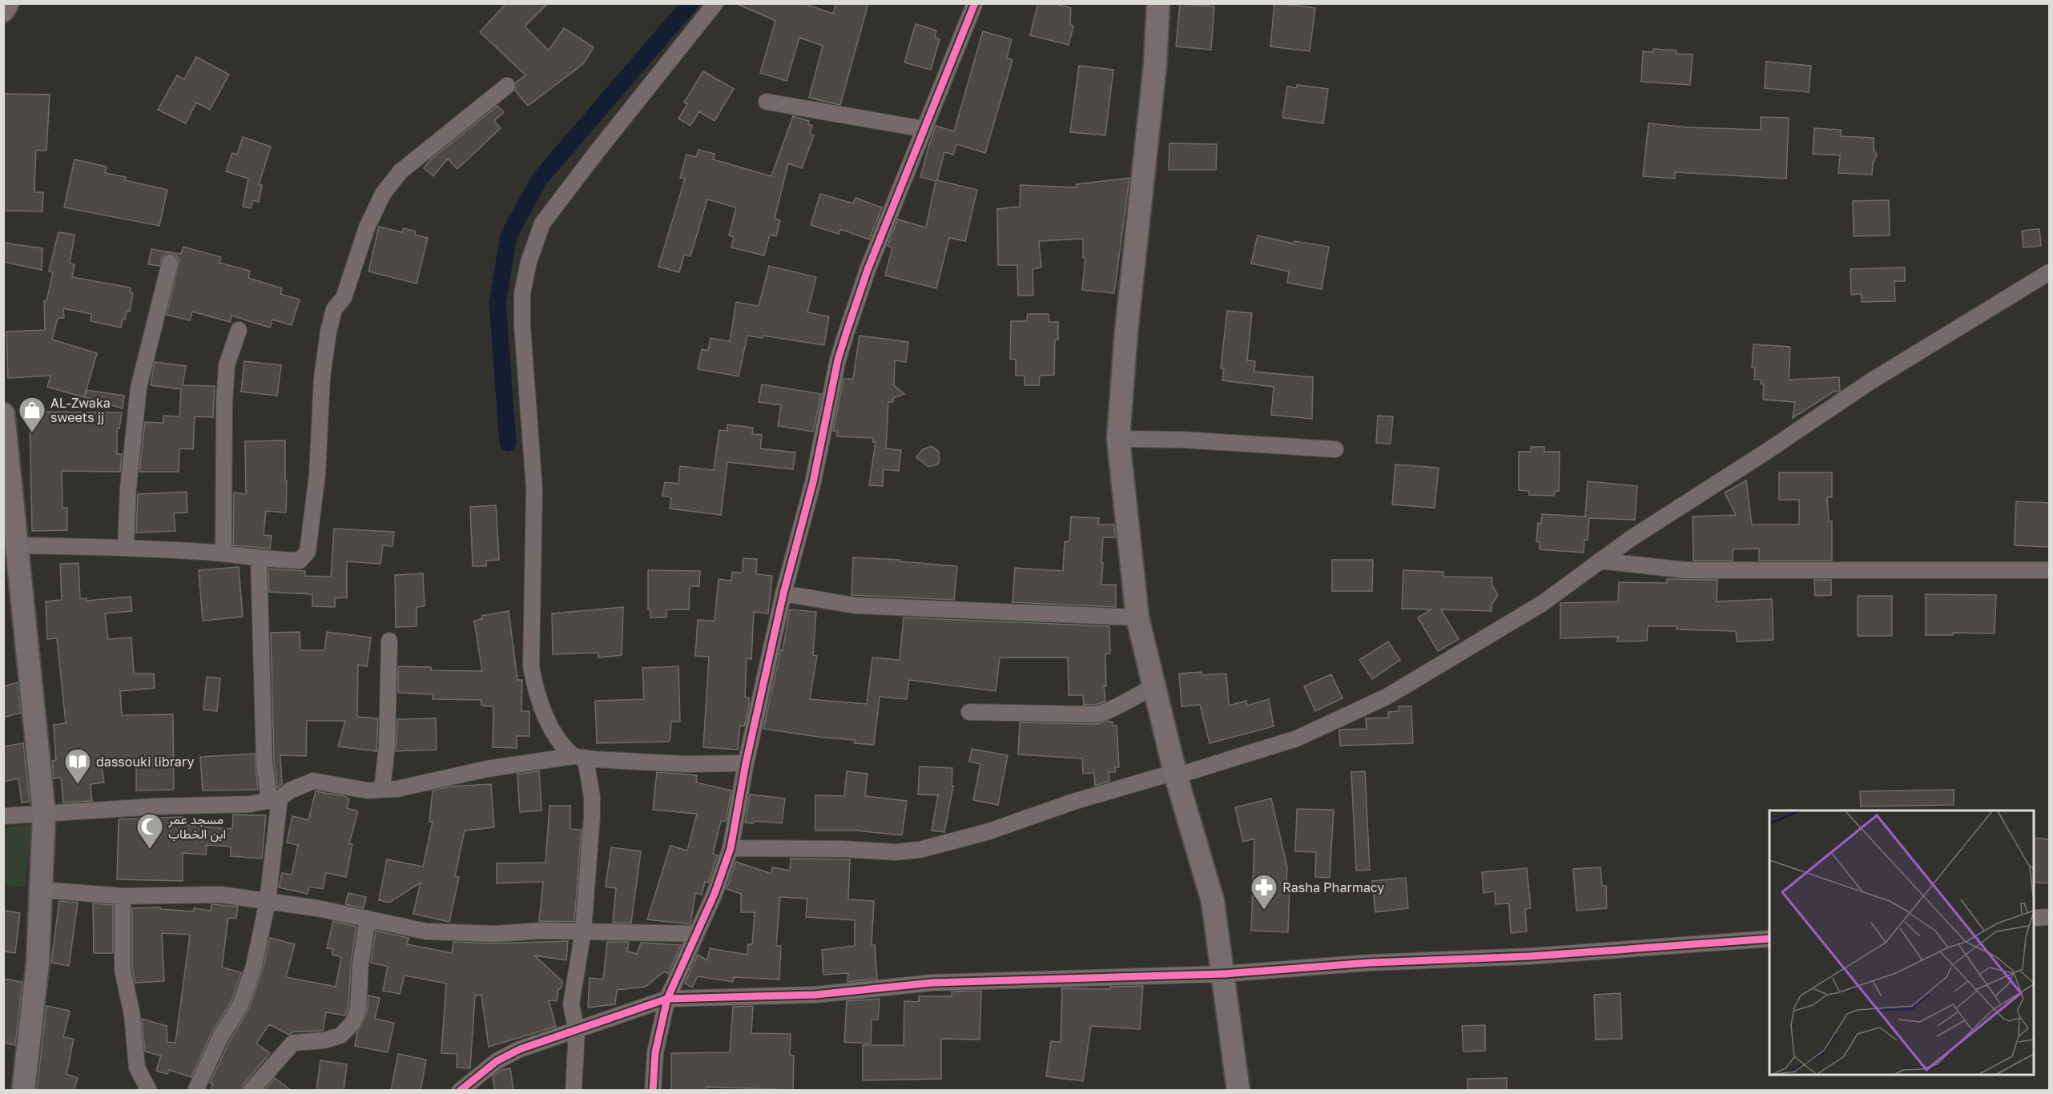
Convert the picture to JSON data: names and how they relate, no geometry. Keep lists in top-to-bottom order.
{
  "places": {
    "shop": ["AL-Zwaka sweets jj"],
    "library": ["dassouki library"],
    "mosque": ["مسجد عمر ابن الخطاب"],
    "pharmacy": ["Rasha Pharmacy"]
  }
}
